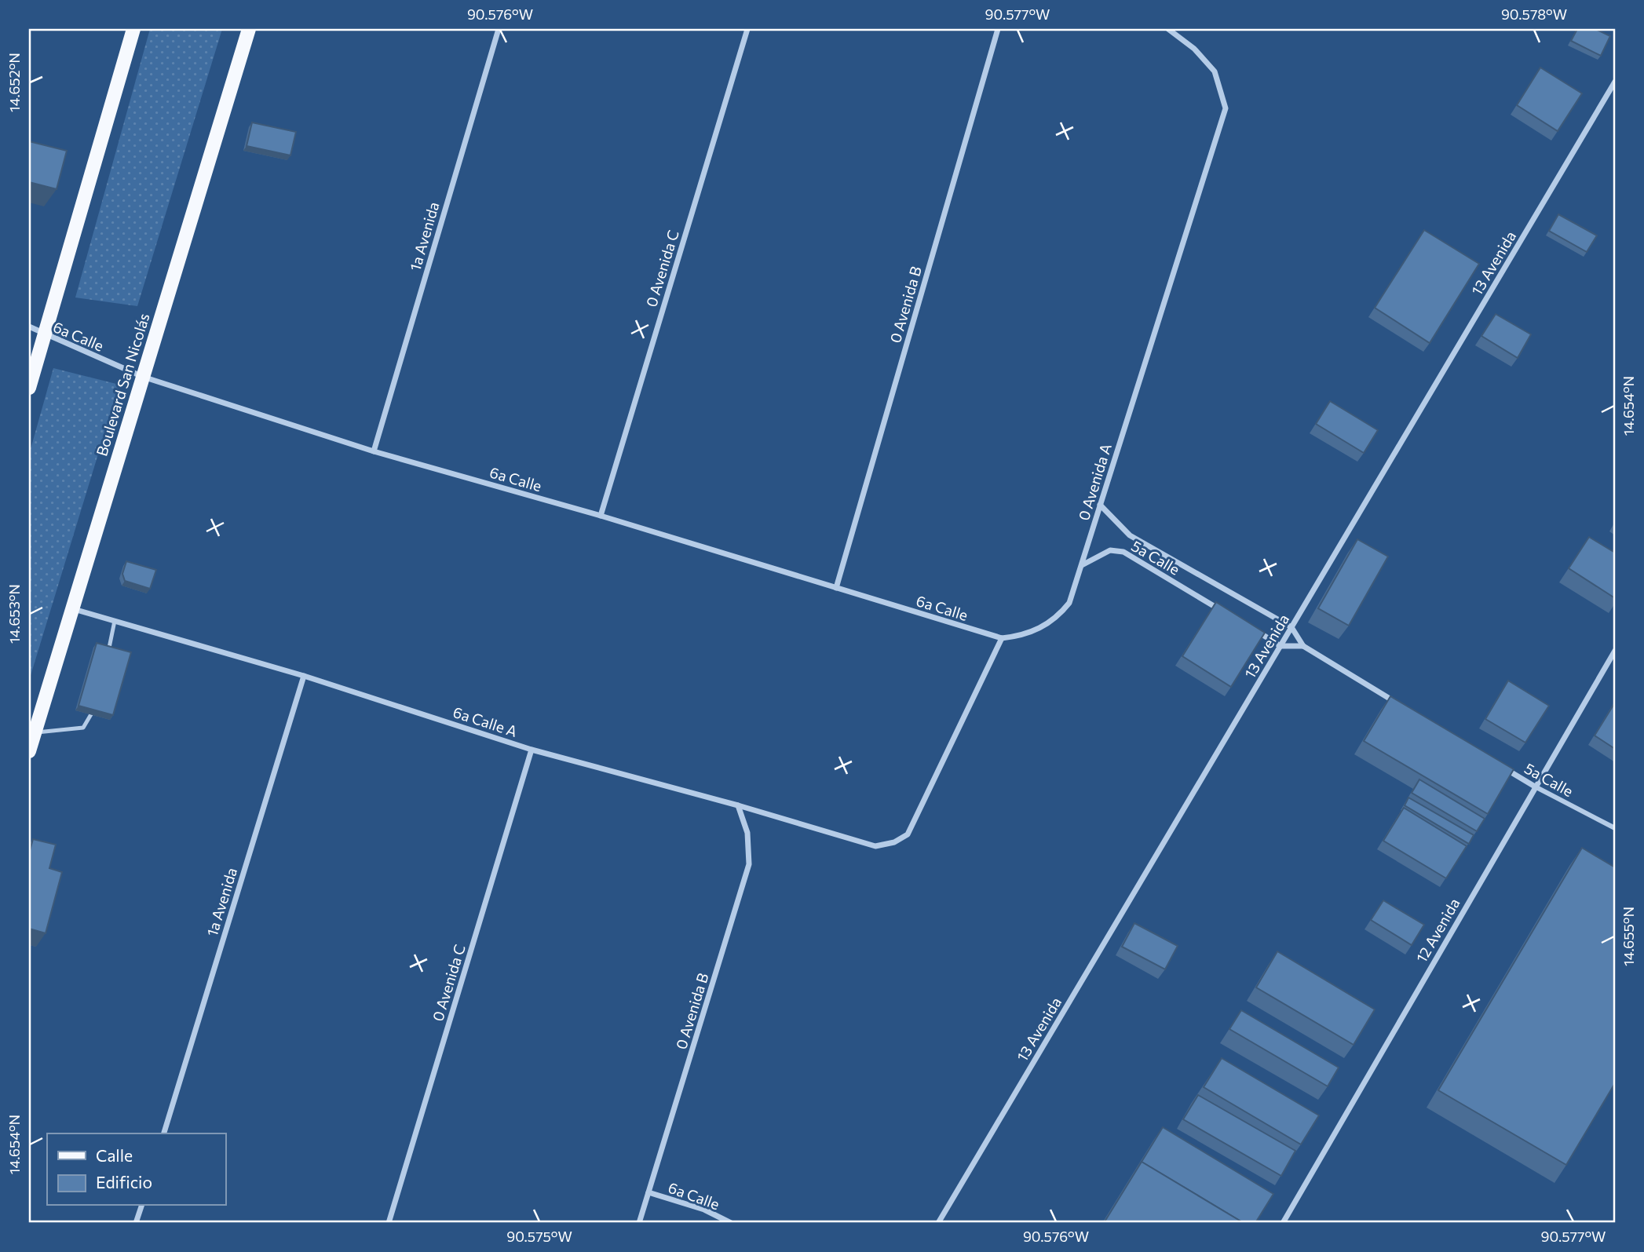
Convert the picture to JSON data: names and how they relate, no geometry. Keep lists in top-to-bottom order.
{
  "streets": {
    "main road": ["Boulevard San Nicolás"],
    "street": [
      "1a Avenida",
      "13 Avenida",
      "0 Avenida C",
      "0 Avenida B",
      "6a Calle",
      "0 Avenida A",
      "5a Calle",
      "6a Calle A",
      "12 Avenida"
    ]
  },
  "crossings": [
    ["1a Avenida", "6a Calle"],
    ["1a Avenida", "6a Calle A"],
    ["13 Avenida", "5a Calle"],
    ["0 Avenida C", "6a Calle"],
    ["0 Avenida C", "6a Calle A"],
    ["0 Avenida B", "6a Calle"],
    ["0 Avenida B", "6a Calle A"],
    ["6a Calle", "Boulevard San Nicolás"],
    ["6a Calle", "0 Avenida A"],
    ["6a Calle", "6a Calle A"],
    ["Boulevard San Nicolás", "6a Calle A"],
    ["0 Avenida A", "5a Calle"],
    ["0 Avenida A", "6a Calle A"],
    ["5a Calle", "12 Avenida"]
  ],
  "legend": ["Calle", "Edificio"],
  "coordinates": [
    "90.576°W",
    "90.577°W",
    "90.578°W",
    "14.652°N",
    "14.654°N",
    "14.653°N",
    "14.655°N",
    "90.575°W"
  ]
}
